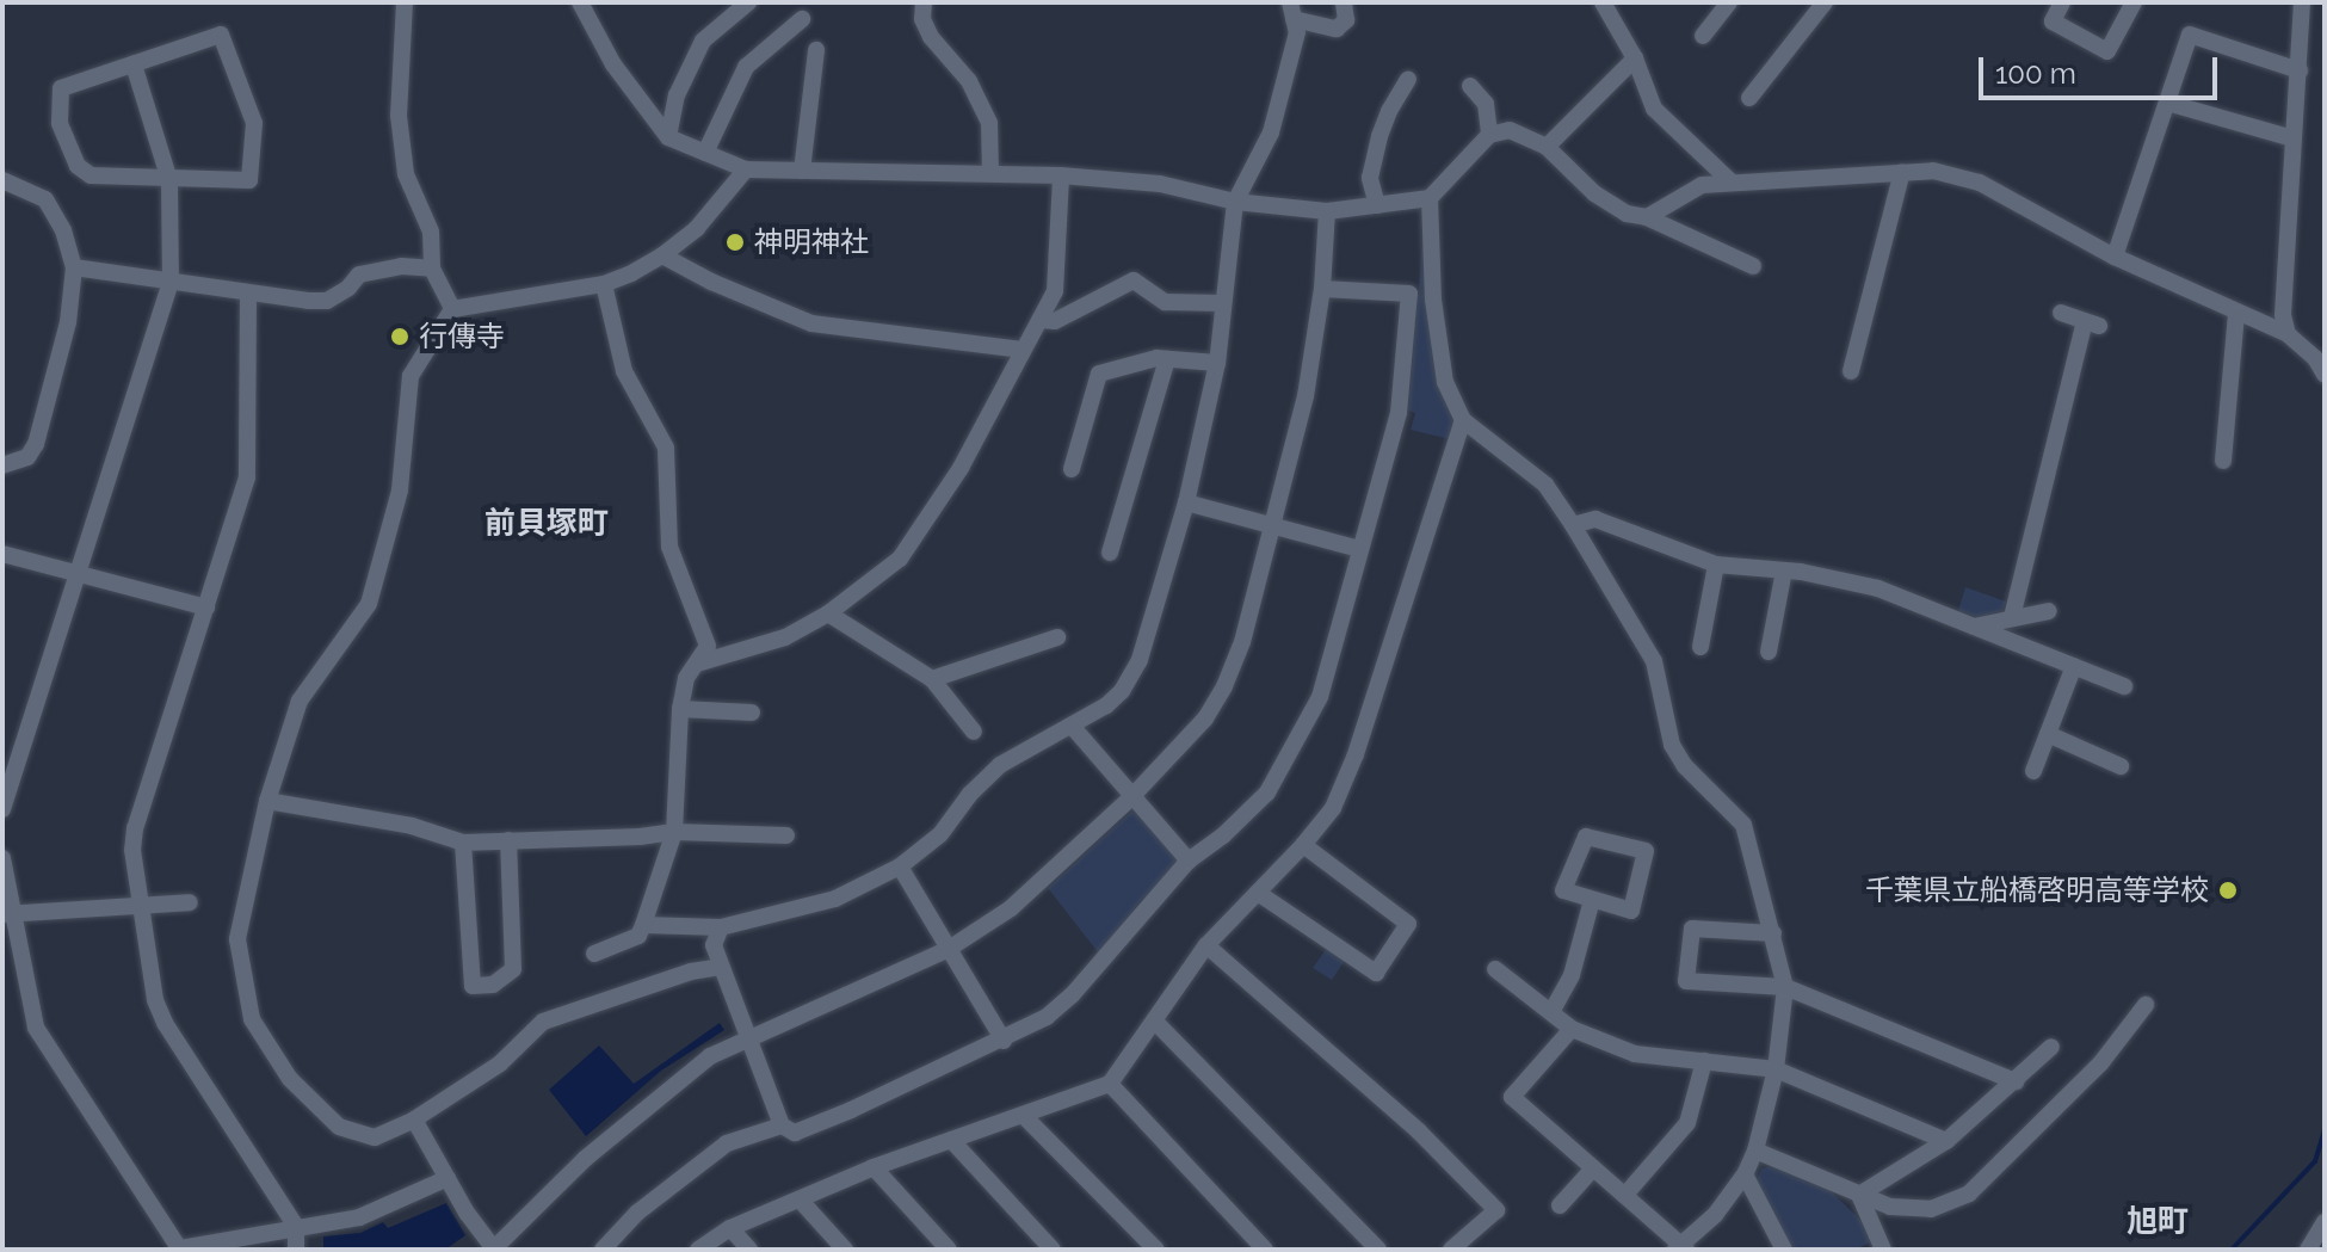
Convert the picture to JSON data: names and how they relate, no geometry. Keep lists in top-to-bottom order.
{
  "districts": ["前貝塚町", "旭町"],
  "places": ["神明神社", "行傳寺", "千葉県立船橋啓明高等学校"],
  "scale_bar": "100 m"
}
